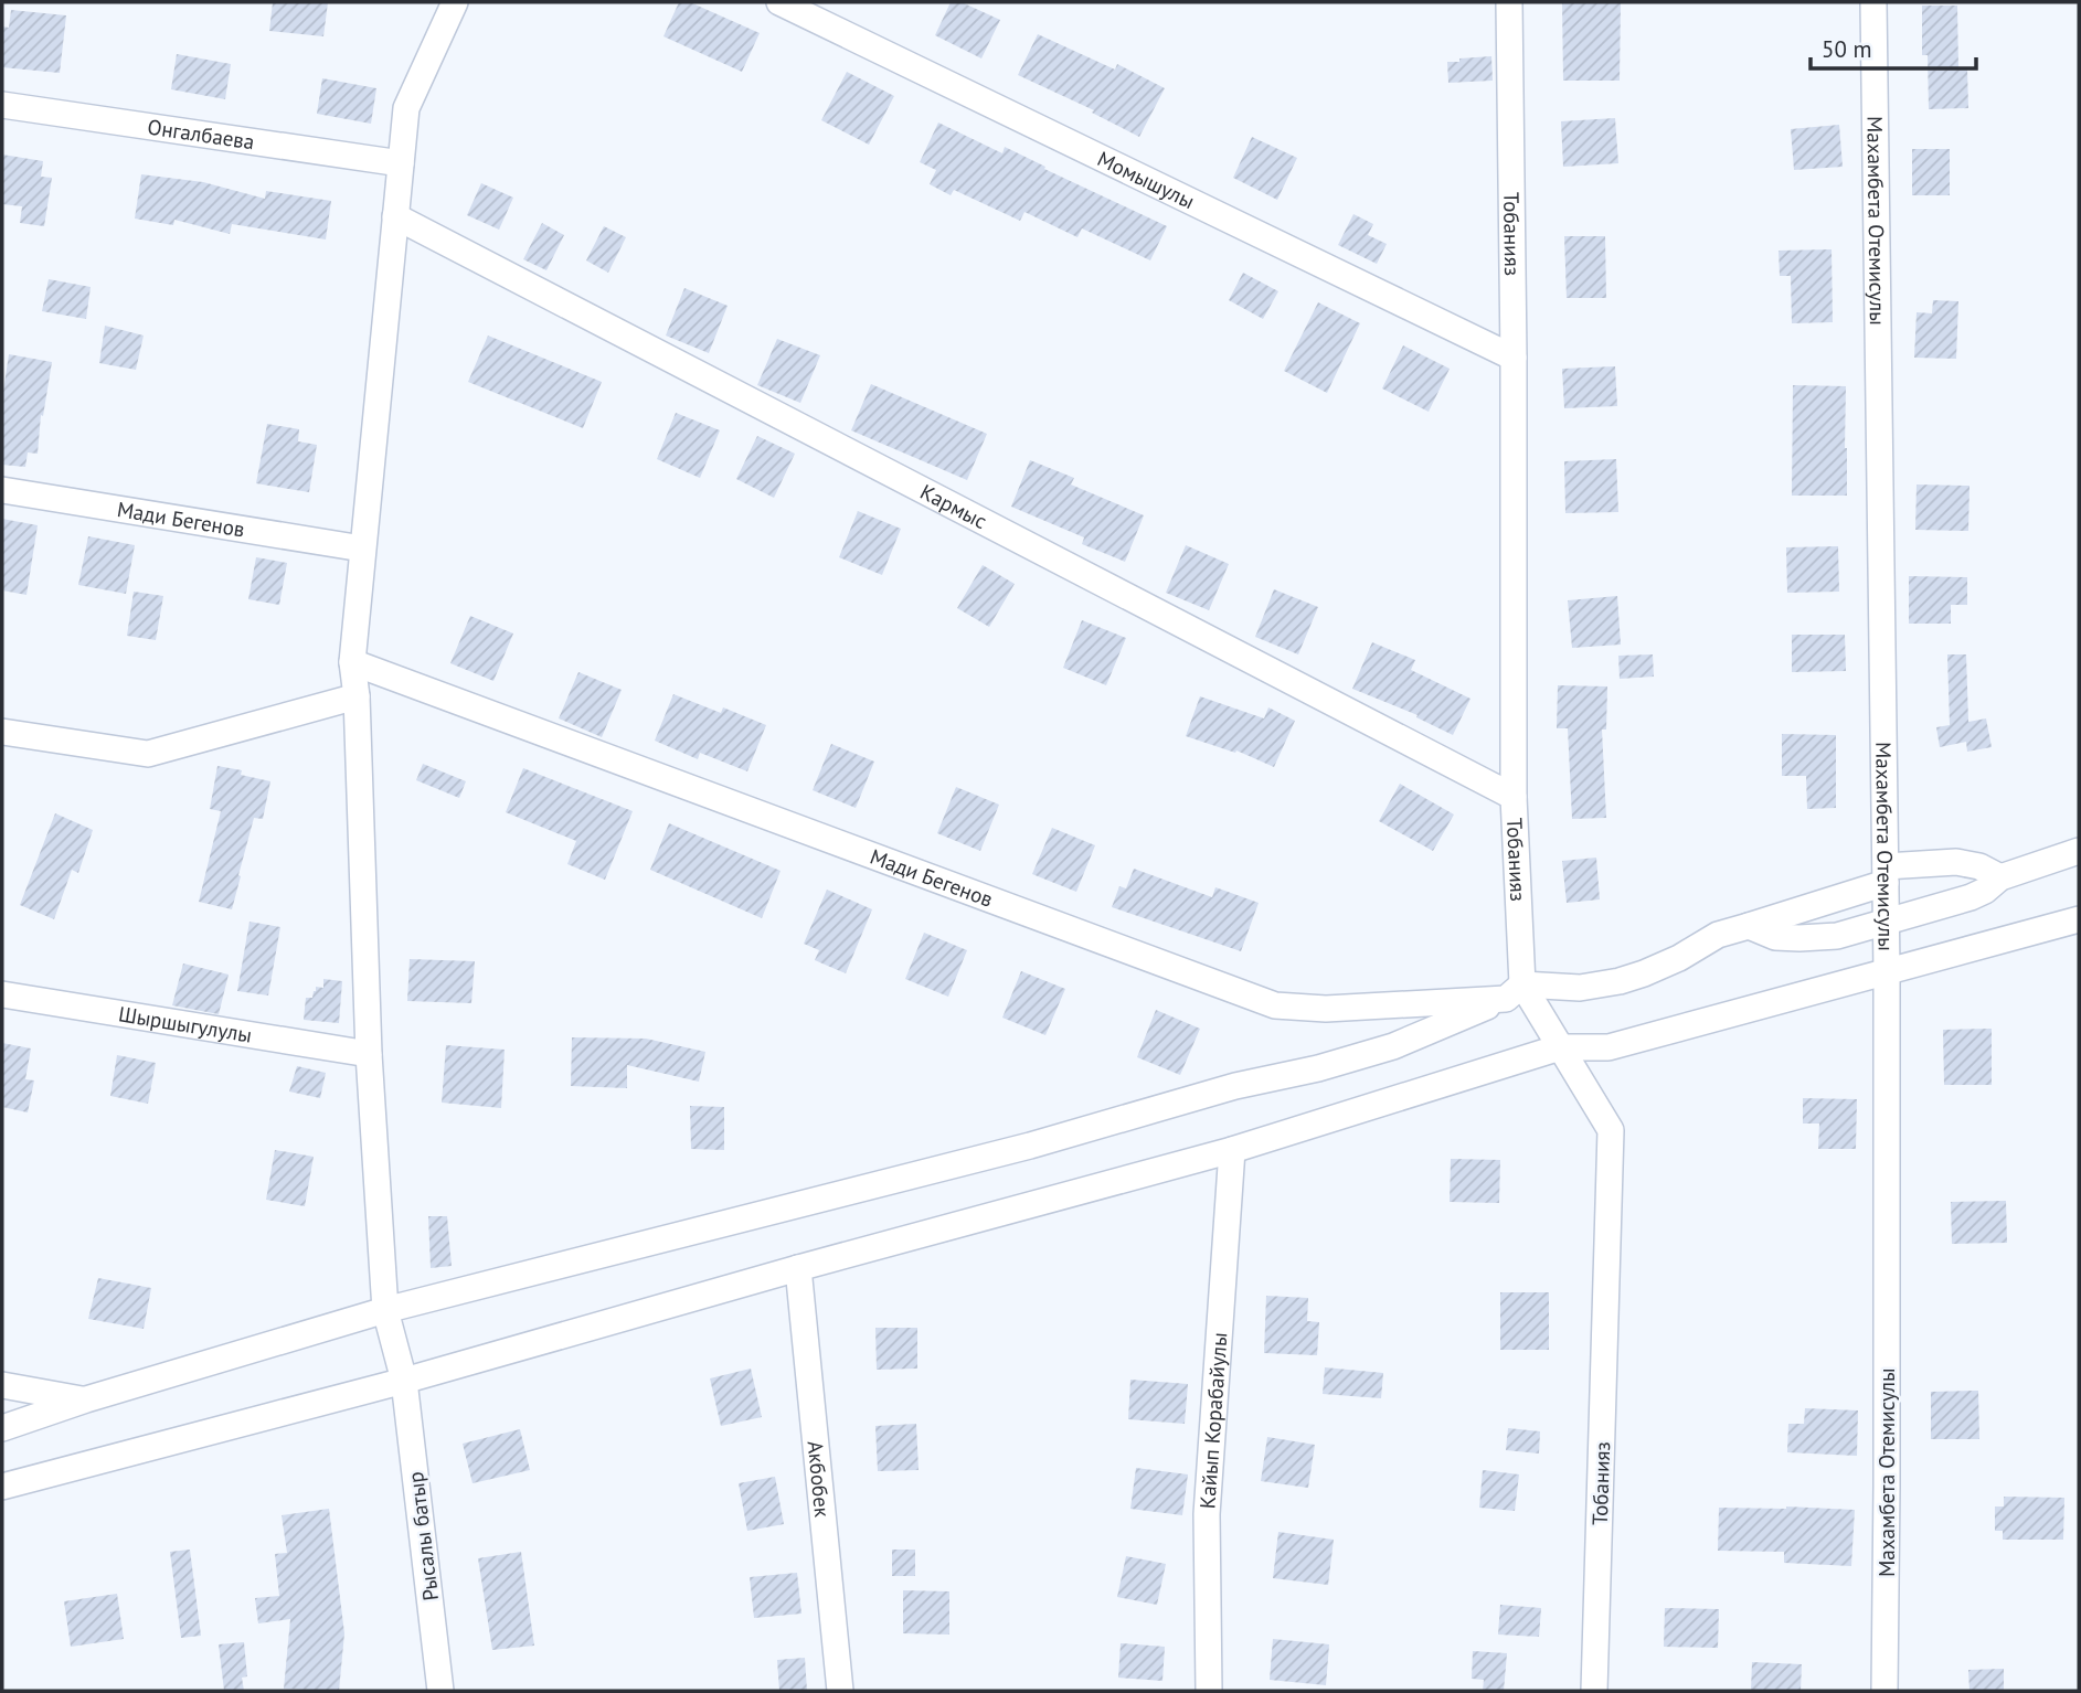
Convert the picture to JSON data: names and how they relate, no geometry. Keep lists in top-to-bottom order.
{
  "streets": {
    "street": [
      "Онгалбаева",
      "Момышулы",
      "Махамбета Отемисулы",
      "Тобанияз",
      "Кармыс",
      "Мади Бегенов",
      "Шыршыгулулы",
      "Кайып Корабайулы",
      "Акбобек",
      "Рысалы батыр"
    ]
  },
  "crossings": [
    ["Онгалбаева", "Рысалы батыр"],
    ["Момышулы", "Тобанияз"],
    ["Махамбета Отемисулы", "Мади Бегенов"],
    ["Тобанияз", "Кармыс"],
    ["Тобанияз", "Мади Бегенов"],
    ["Кармыс", "Рысалы батыр"],
    ["Мади Бегенов", "Рысалы батыр"],
    ["Шыршыгулулы", "Рысалы батыр"]
  ],
  "scale_bar": "50 m"
}
